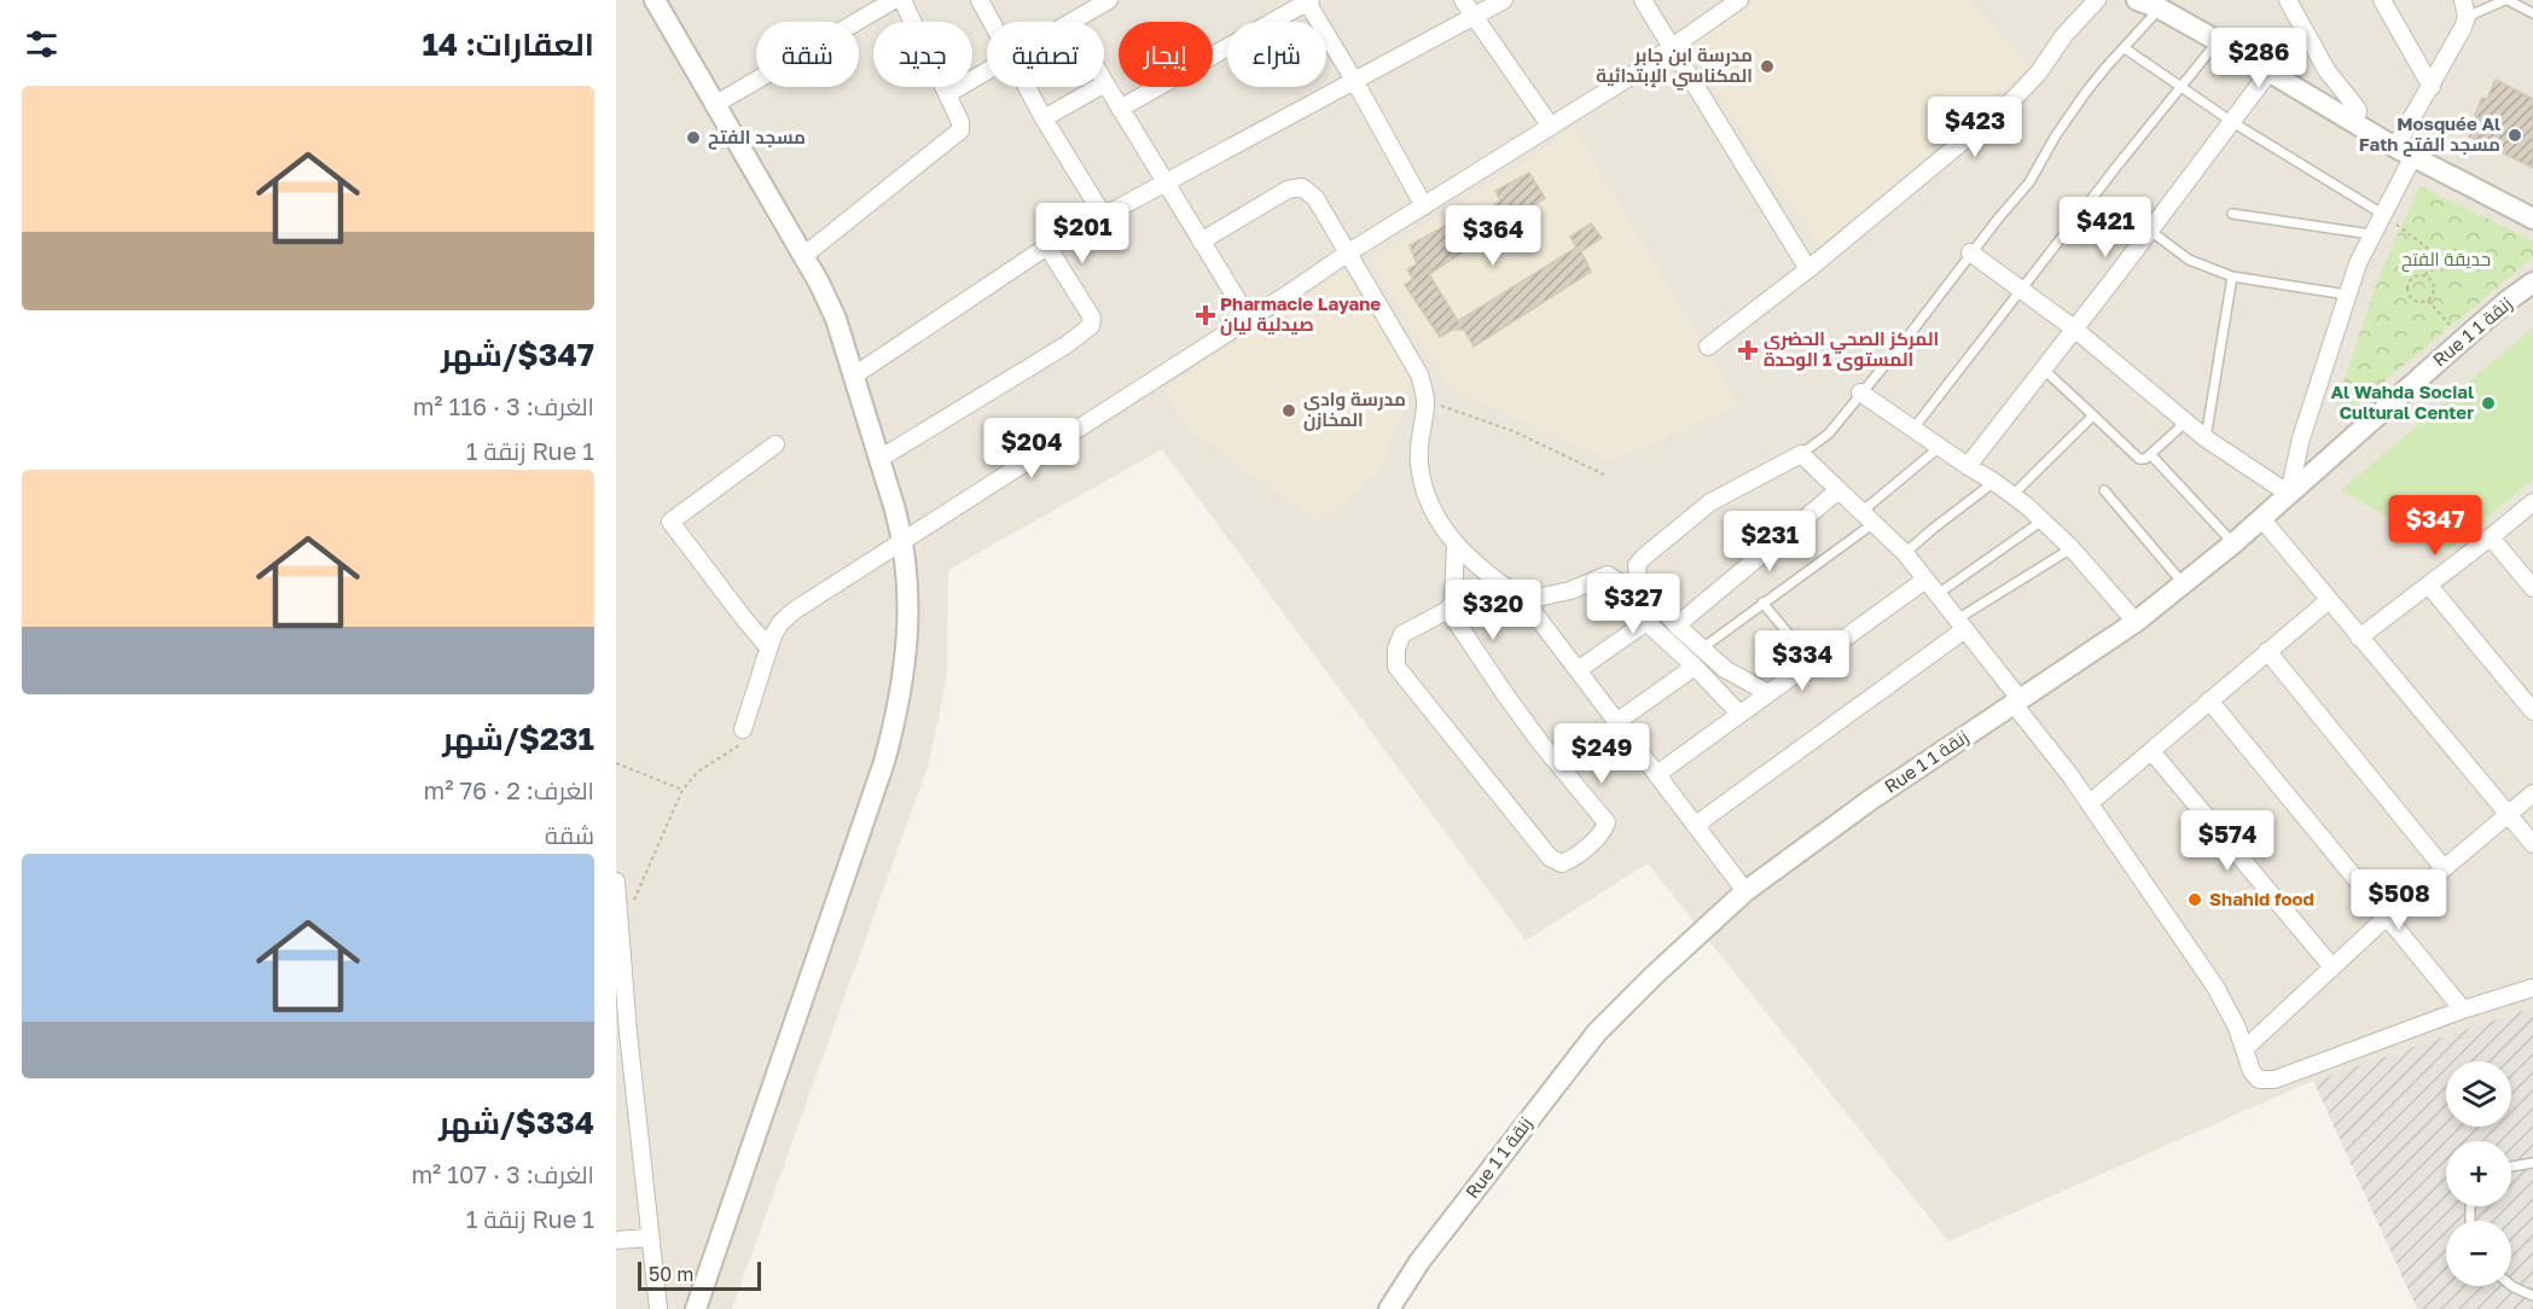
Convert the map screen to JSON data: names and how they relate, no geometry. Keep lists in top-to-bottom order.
{
  "streets": {
    "street": ["Rue 1 زنقة 1"]
  },
  "parks": ["حديقة الفتح"],
  "places": {
    "other": [
      "مدرسة ابن جابر المكناسي الإبتدائية",
      "Mosquée Al Fath مسجد الفتح",
      "مسجد الفتح",
      "Al Wahda Social Cultural Center",
      "مدرسة وادي المخازن",
      "Shahid food"
    ],
    "health": ["Pharmacie Layane صيدلية ليان", "المركز الصحي الحضري المستوى 1 الوحدة"]
  },
  "scale_bar": "50 m",
  "page": {
    "heading": "العقارات: 14",
    "chip": [
      "شراء",
      "إيجار",
      "تصفية",
      "جديد",
      "شقة"
    ],
    "price": [
      "$286",
      "$423",
      "$421",
      "$201",
      "$364",
      "$204",
      "$347",
      "$231",
      "$327",
      "$320",
      "$334",
      "$249",
      "$574",
      "$508"
    ],
    "list": [
      {
        "name": "$347/شهر",
        "note": "الغرف: 3 · 116 m² · Rue 1 زنقة 1"
      },
      {
        "name": "$231/شهر",
        "note": "الغرف: 2 · 76 m² · شقة"
      },
      {
        "name": "$334/شهر",
        "note": "الغرف: 3 · 107 m² · Rue 1 زنقة 1"
      }
    ],
    "map_buttons": ["+", "−"],
    "scale": "50 m"
  }
}
